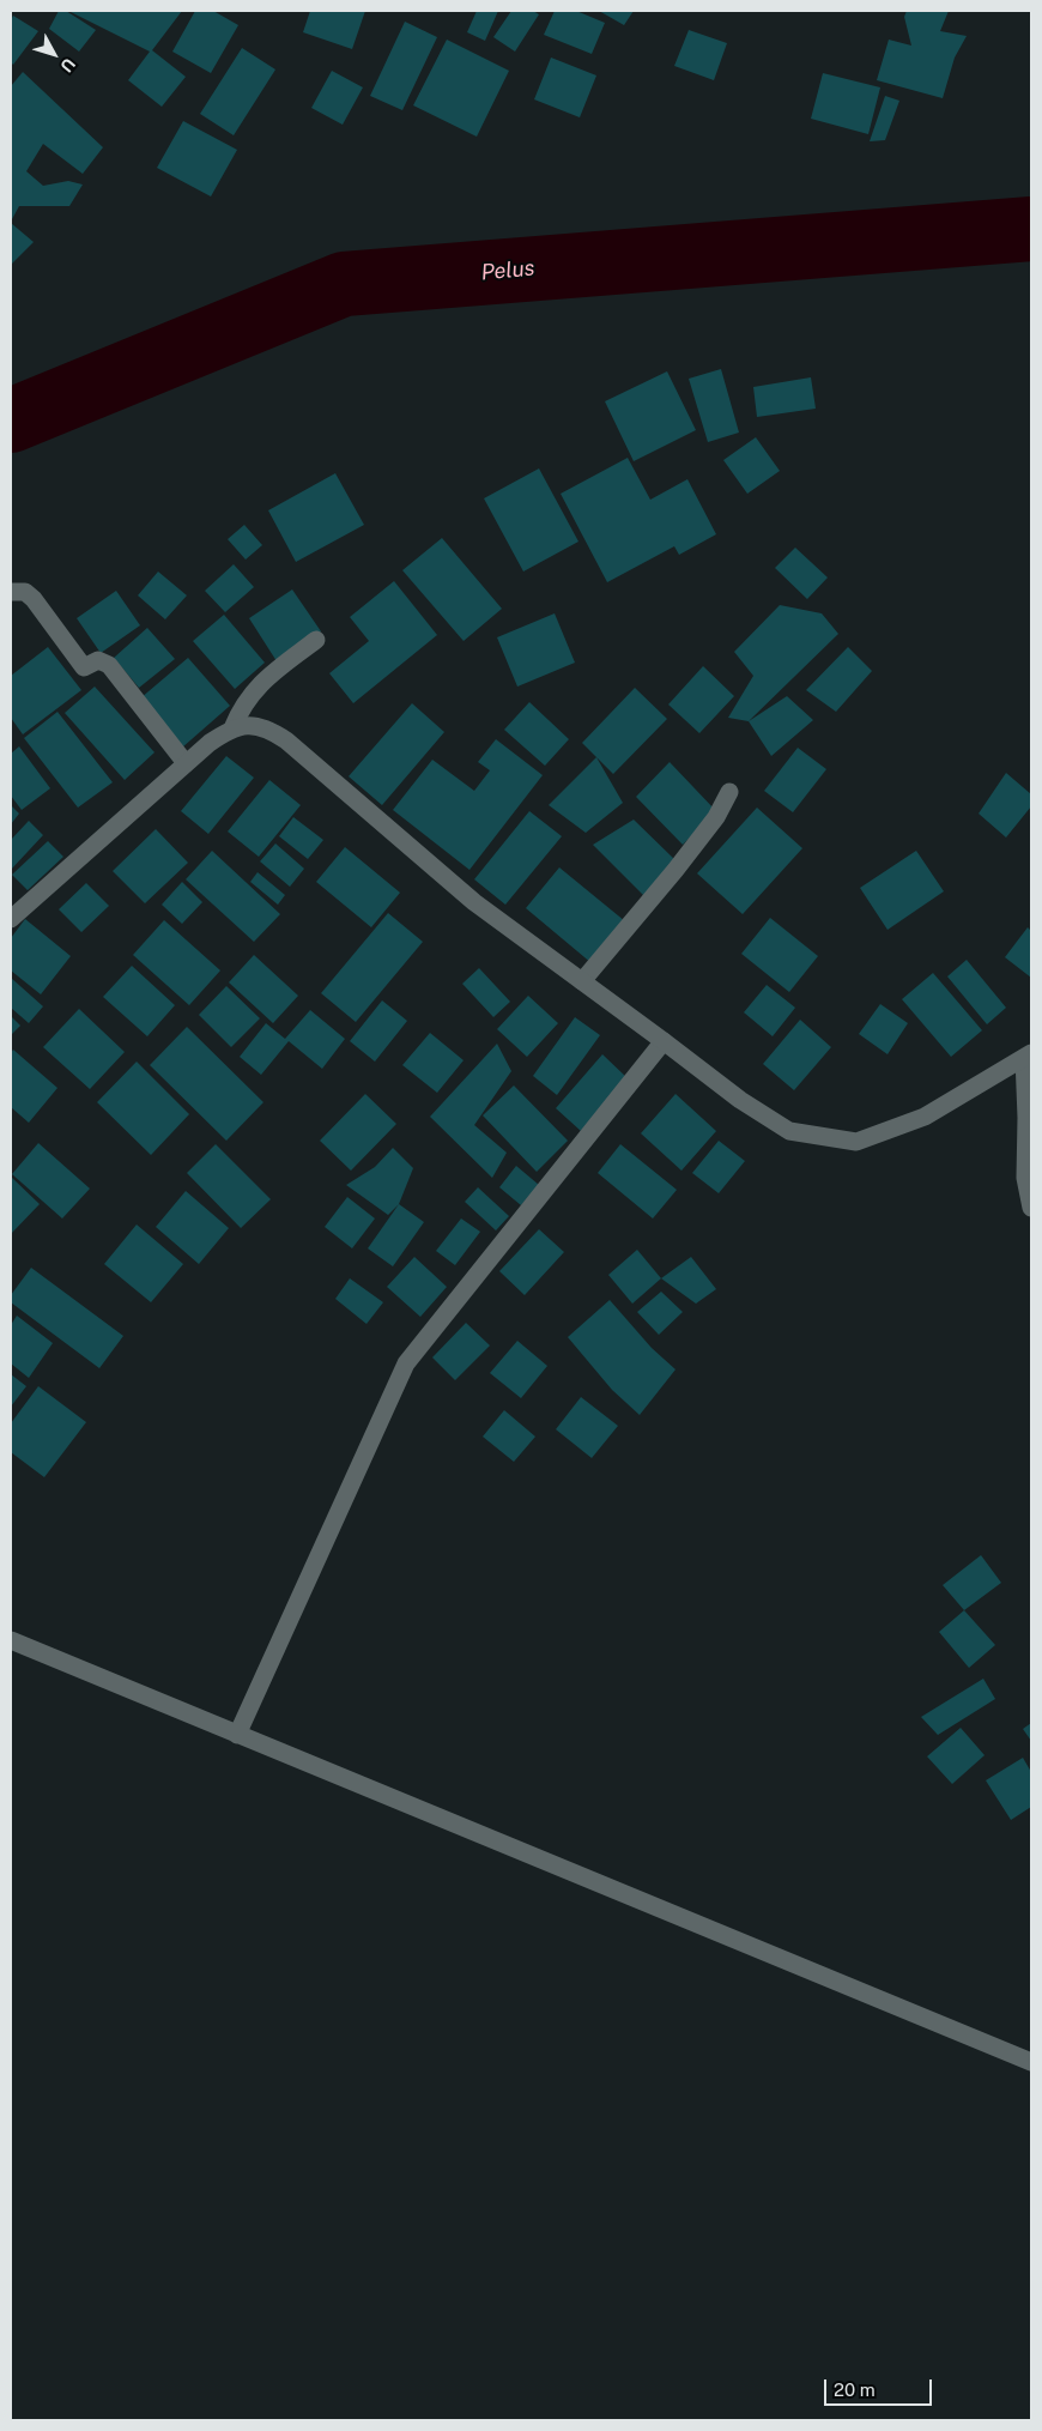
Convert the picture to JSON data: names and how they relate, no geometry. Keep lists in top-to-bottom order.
{
  "water": ["Pelus"],
  "scale_bar": "20 m",
  "north": "bottom right"
}
